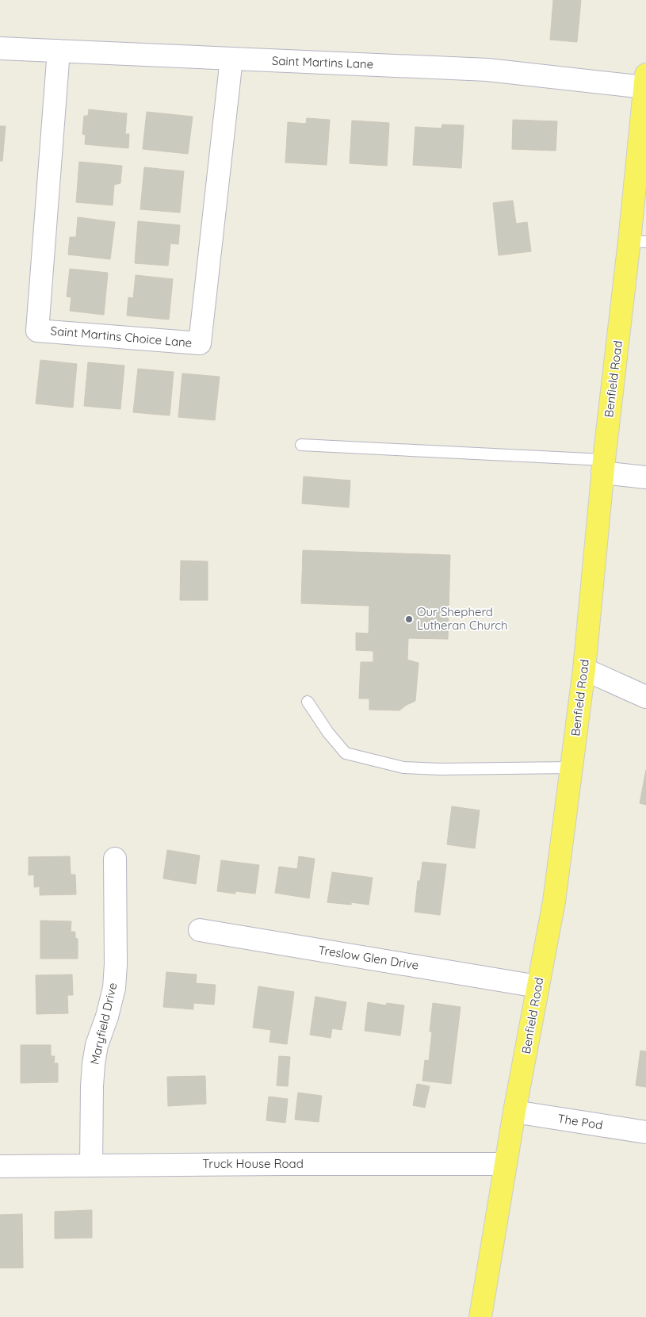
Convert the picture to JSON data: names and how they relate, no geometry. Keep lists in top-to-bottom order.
{
  "streets": {
    "main road": ["Benfield Road"],
    "street": [
      "Saint Martins Lane",
      "Saint Martins Choice Lane",
      "Treslow Glen Drive",
      "Maryfield Drive",
      "The Pod",
      "Truck House Road"
    ]
  },
  "crossings": [
    ["Saint Martins Lane", "Saint Martins Choice Lane"],
    ["Saint Martins Lane", "Benfield Road"],
    ["Benfield Road", "Treslow Glen Drive"],
    ["Benfield Road", "The Pod"],
    ["Benfield Road", "Truck House Road"],
    ["Maryfield Drive", "Truck House Road"]
  ],
  "places": ["Our Shepherd Lutheran Church"]
}
